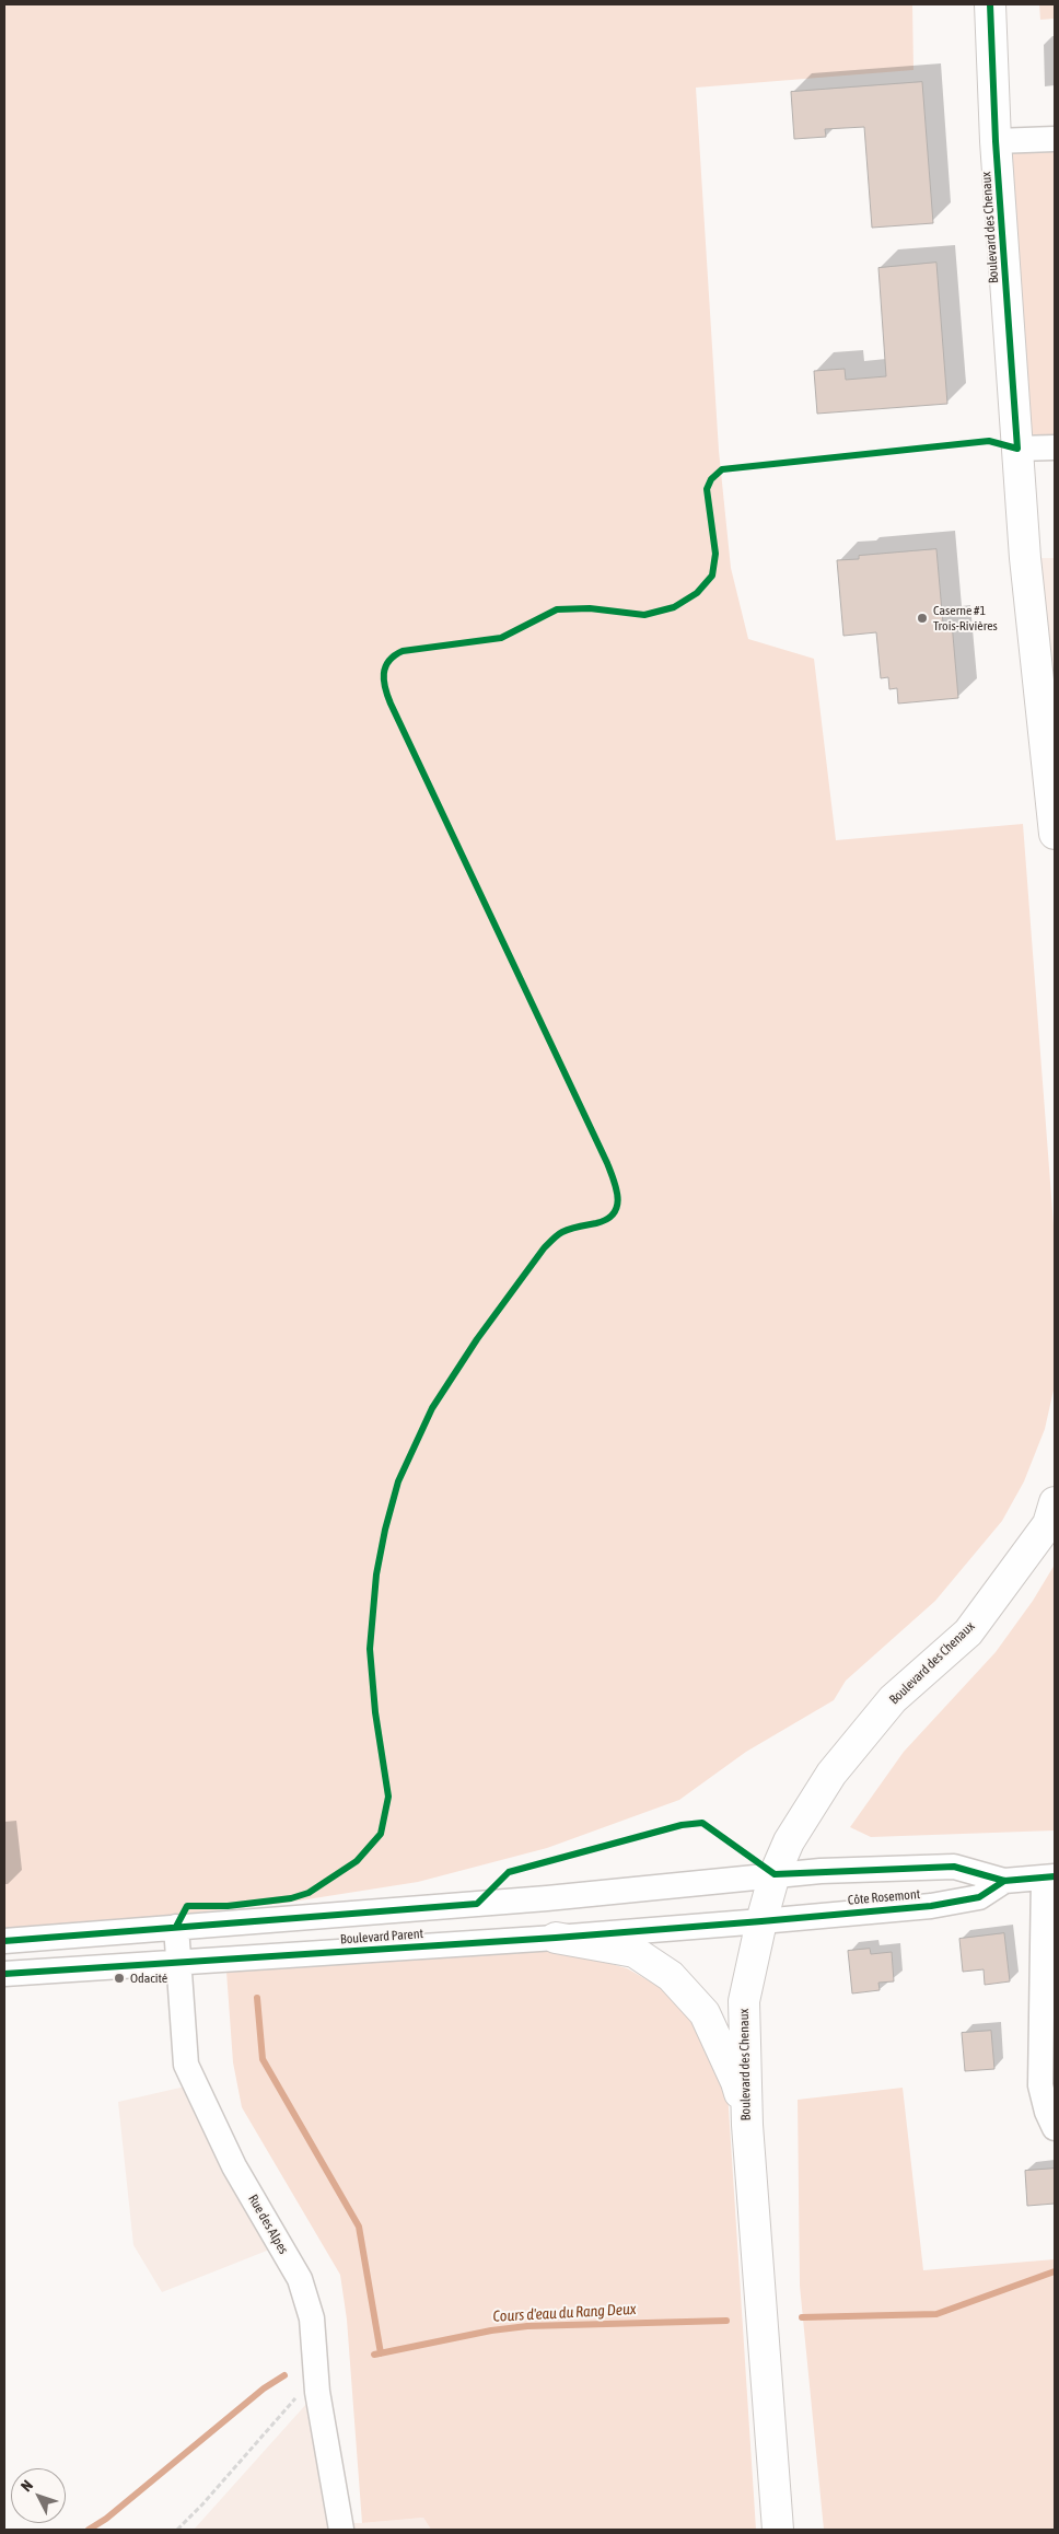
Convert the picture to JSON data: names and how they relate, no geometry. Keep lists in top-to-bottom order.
{
  "streets": {
    "main road": ["Boulevard des Chenaux"],
    "street": ["Côte Rosemont", "Boulevard Parent", "Rue des Alpes"]
  },
  "crossings": [
    ["Boulevard des Chenaux", "Côte Rosemont"],
    ["Boulevard des Chenaux", "Boulevard Parent"],
    ["Côte Rosemont", "Boulevard Parent"],
    ["Boulevard Parent", "Rue des Alpes"]
  ],
  "water": ["Cours d'eau du Rang Deux"],
  "places": ["Caserne #1 Trois-Rivières", "Odacité"],
  "north": "top left"
}
